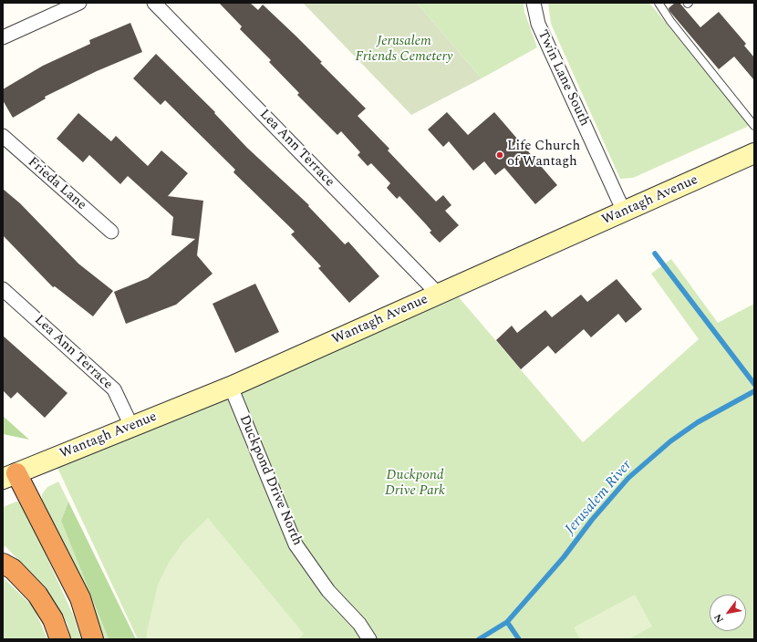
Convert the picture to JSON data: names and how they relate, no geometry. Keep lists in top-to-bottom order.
{
  "streets": {
    "main road": ["Wantagh Avenue"],
    "street": [
      "Twin Lane South",
      "Lea Ann Terrace",
      "Frieda Lane",
      "Duckpond Drive North"
    ]
  },
  "crossings": [
    ["Twin Lane South", "Wantagh Avenue"],
    ["Lea Ann Terrace", "Wantagh Avenue"],
    ["Wantagh Avenue", "Duckpond Drive North"]
  ],
  "water": ["Jerusalem River"],
  "parks": ["Jerusalem Friends Cemetery", "Duckpond Drive Park"],
  "places": ["Life Church of Wantagh"],
  "north": "bottom left"
}
